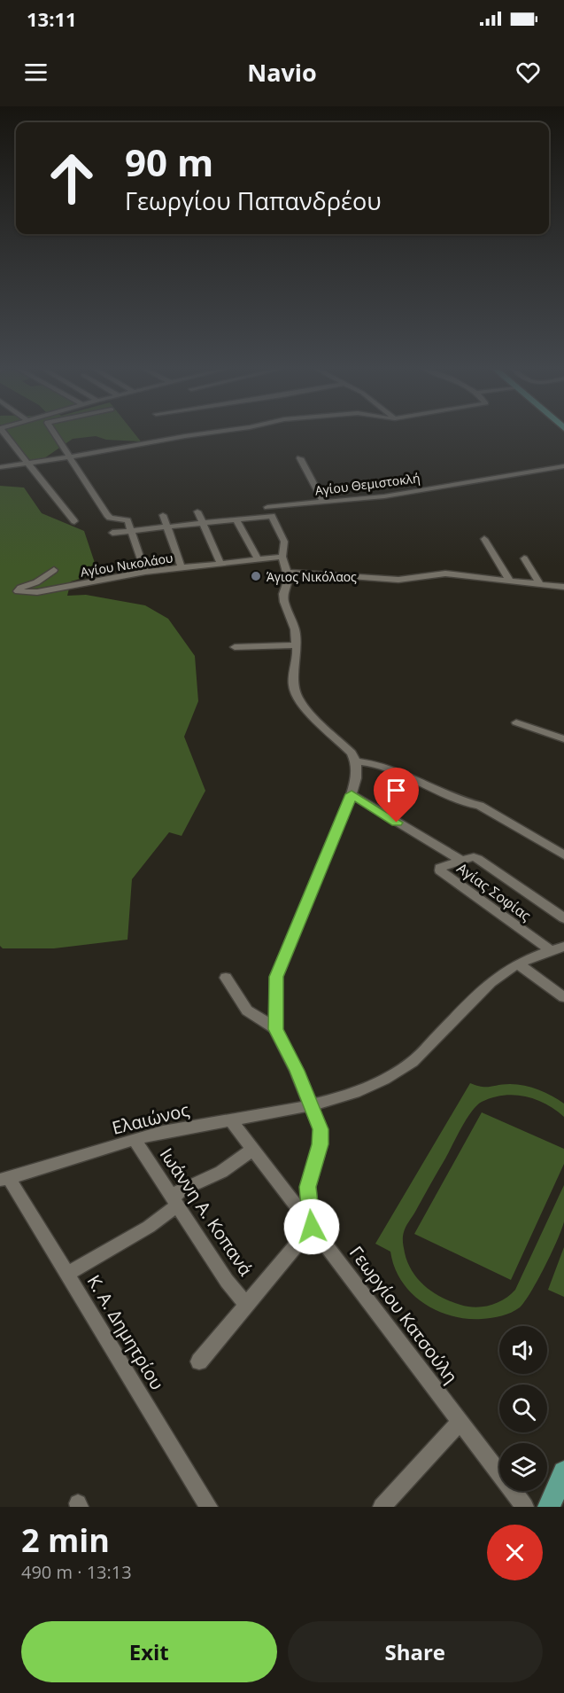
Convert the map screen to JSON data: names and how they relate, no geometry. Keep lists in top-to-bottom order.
{
  "streets": {
    "street": [
      "Αγίου Θεμιστοκλή",
      "Αγίου Νικολάου",
      "Αγίας Σοφίας",
      "Ελαιώνος",
      "Ιωάννη Α. Κοπανά",
      "Γεωργίου Κατσούλη",
      "Κ. Α. Δημητρίου"
    ]
  },
  "crossings": [
    ["Αγίας Σοφίας", "Ελαιώνος"],
    ["Ελαιώνος", "Ιωάννη Α. Κοπανά"],
    ["Ελαιώνος", "Γεωργίου Κατσούλη"],
    ["Ελαιώνος", "Κ. Α. Δημητρίου"]
  ],
  "places": ["Άγιος Νικόλαος"],
  "page": {
    "status": "13:11",
    "header": "Navio",
    "turn": ["90 m", "Γεωργίου Παπανδρέου"],
    "heading": ["2 min", "490 m · 13:13"],
    "buttons": ["Exit", "Share"]
  }
}
